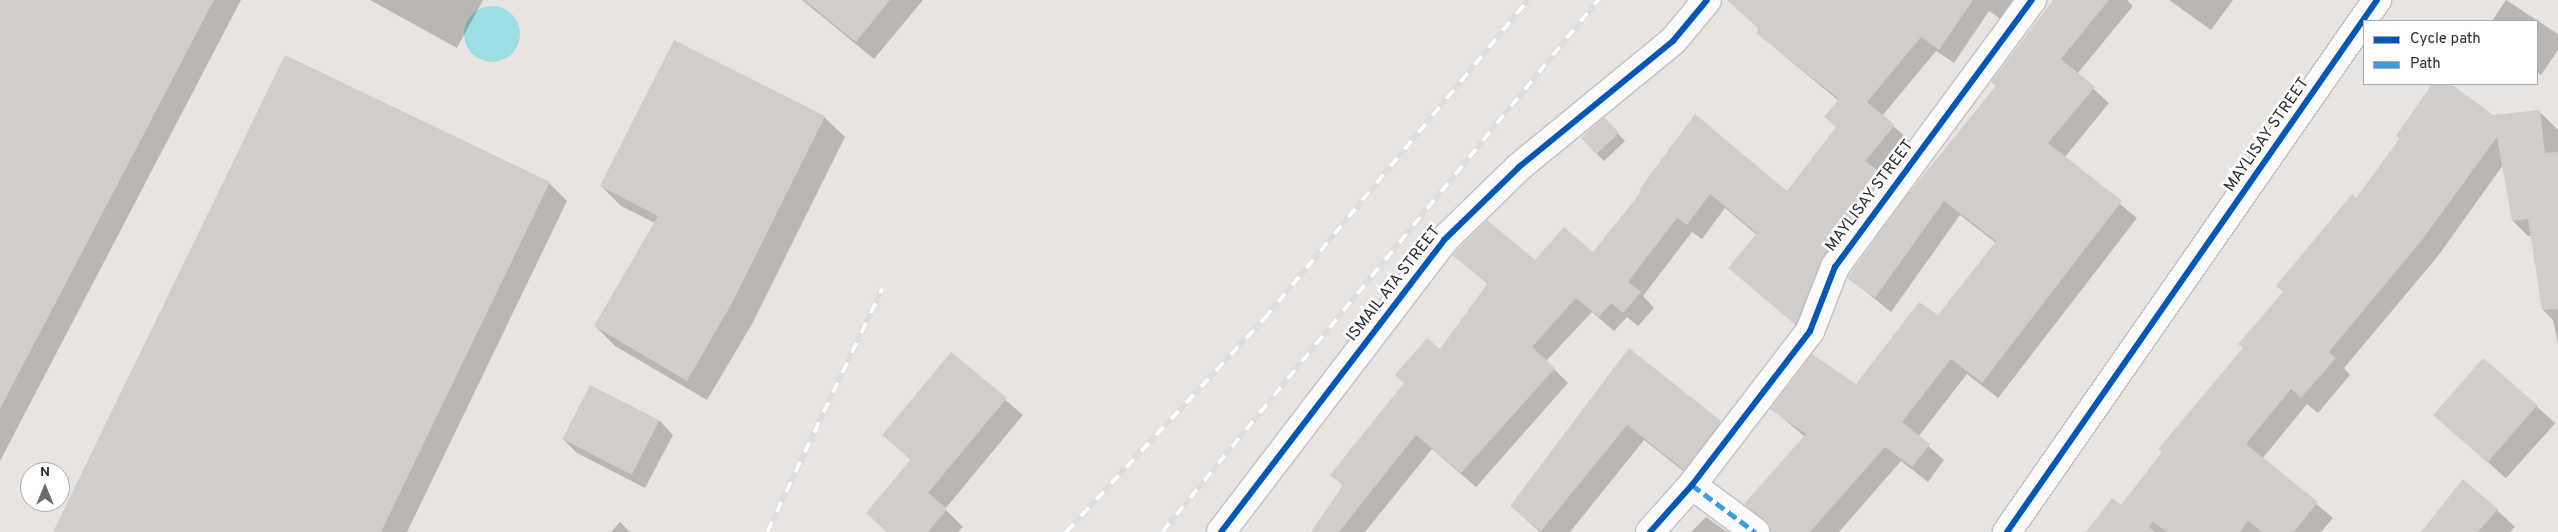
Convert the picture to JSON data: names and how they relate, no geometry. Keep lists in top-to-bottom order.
{
  "streets": {
    "street": ["MAYLISAY STREET", "ISMAIL ATA STREET"]
  },
  "legend": ["Cycle path", "Path"],
  "north": "top"
}
